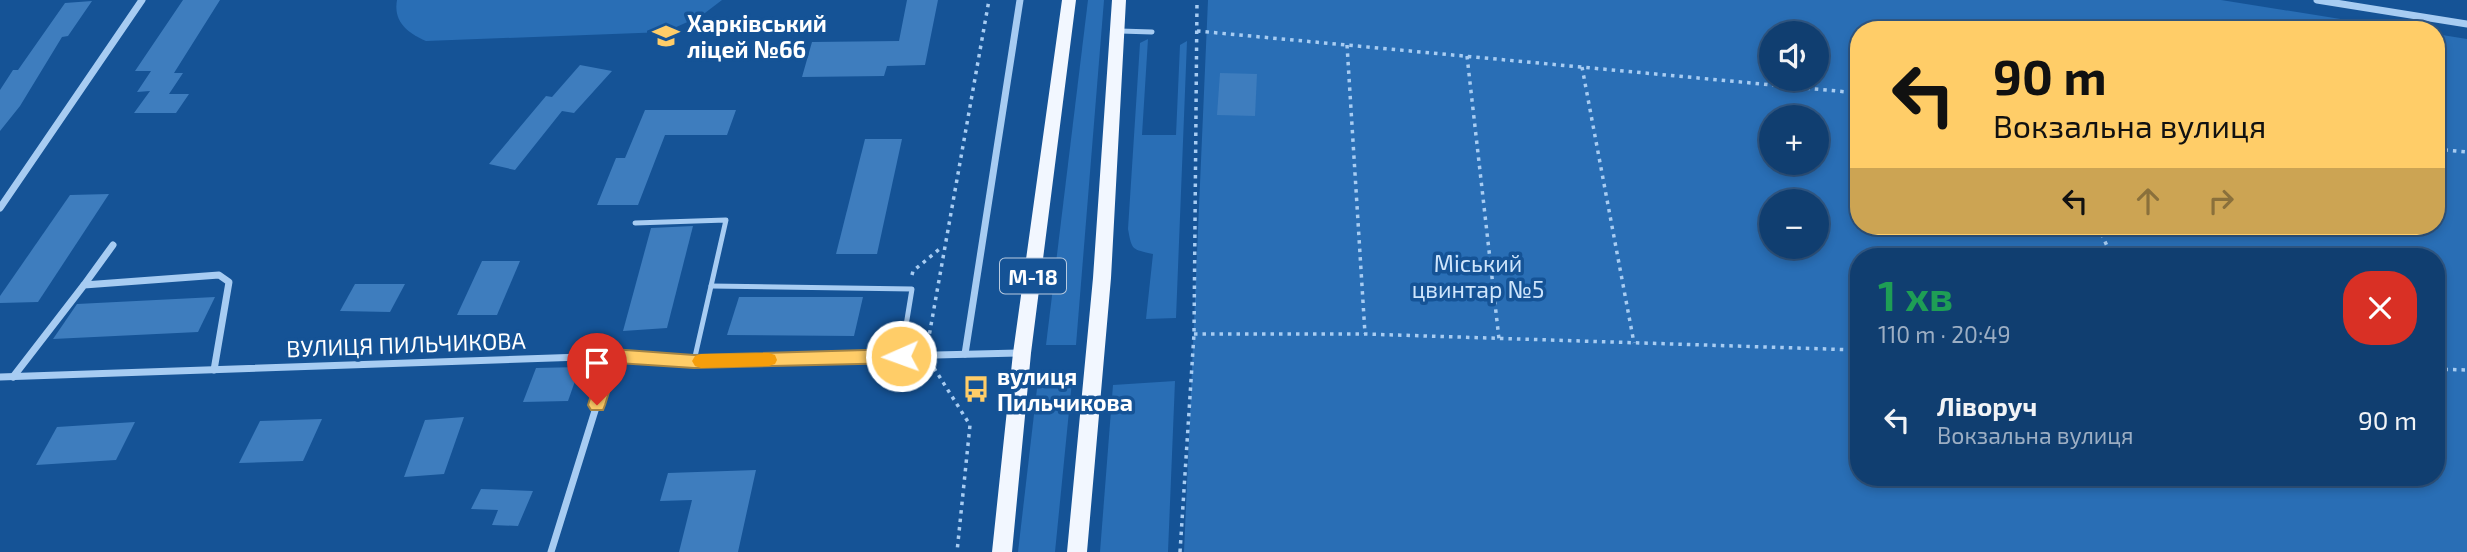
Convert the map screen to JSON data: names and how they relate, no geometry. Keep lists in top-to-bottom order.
{
  "streets": {
    "main road": ["М-18"],
    "street": ["ВУЛИЦЯ ПИЛЬЧИКОВА"]
  },
  "crossings": [
    ["М-18", "ВУЛИЦЯ ПИЛЬЧИКОВА"]
  ],
  "parks": ["Міський цвинтар №5"],
  "places": {
    "school or university": ["Харківський ліцей №66"],
    "bus stop": ["вулиця Пильчикова"]
  },
  "page": {
    "map_buttons": ["+", "−"],
    "turn": ["90 m", "Вокзальна вулиця"],
    "heading": ["1 хв", "110 m · 20:49"],
    "list": [
      {
        "name": "Ліворуч",
        "note": "Вокзальна вулиця",
        "value": "90 m"
      }
    ]
  }
}
